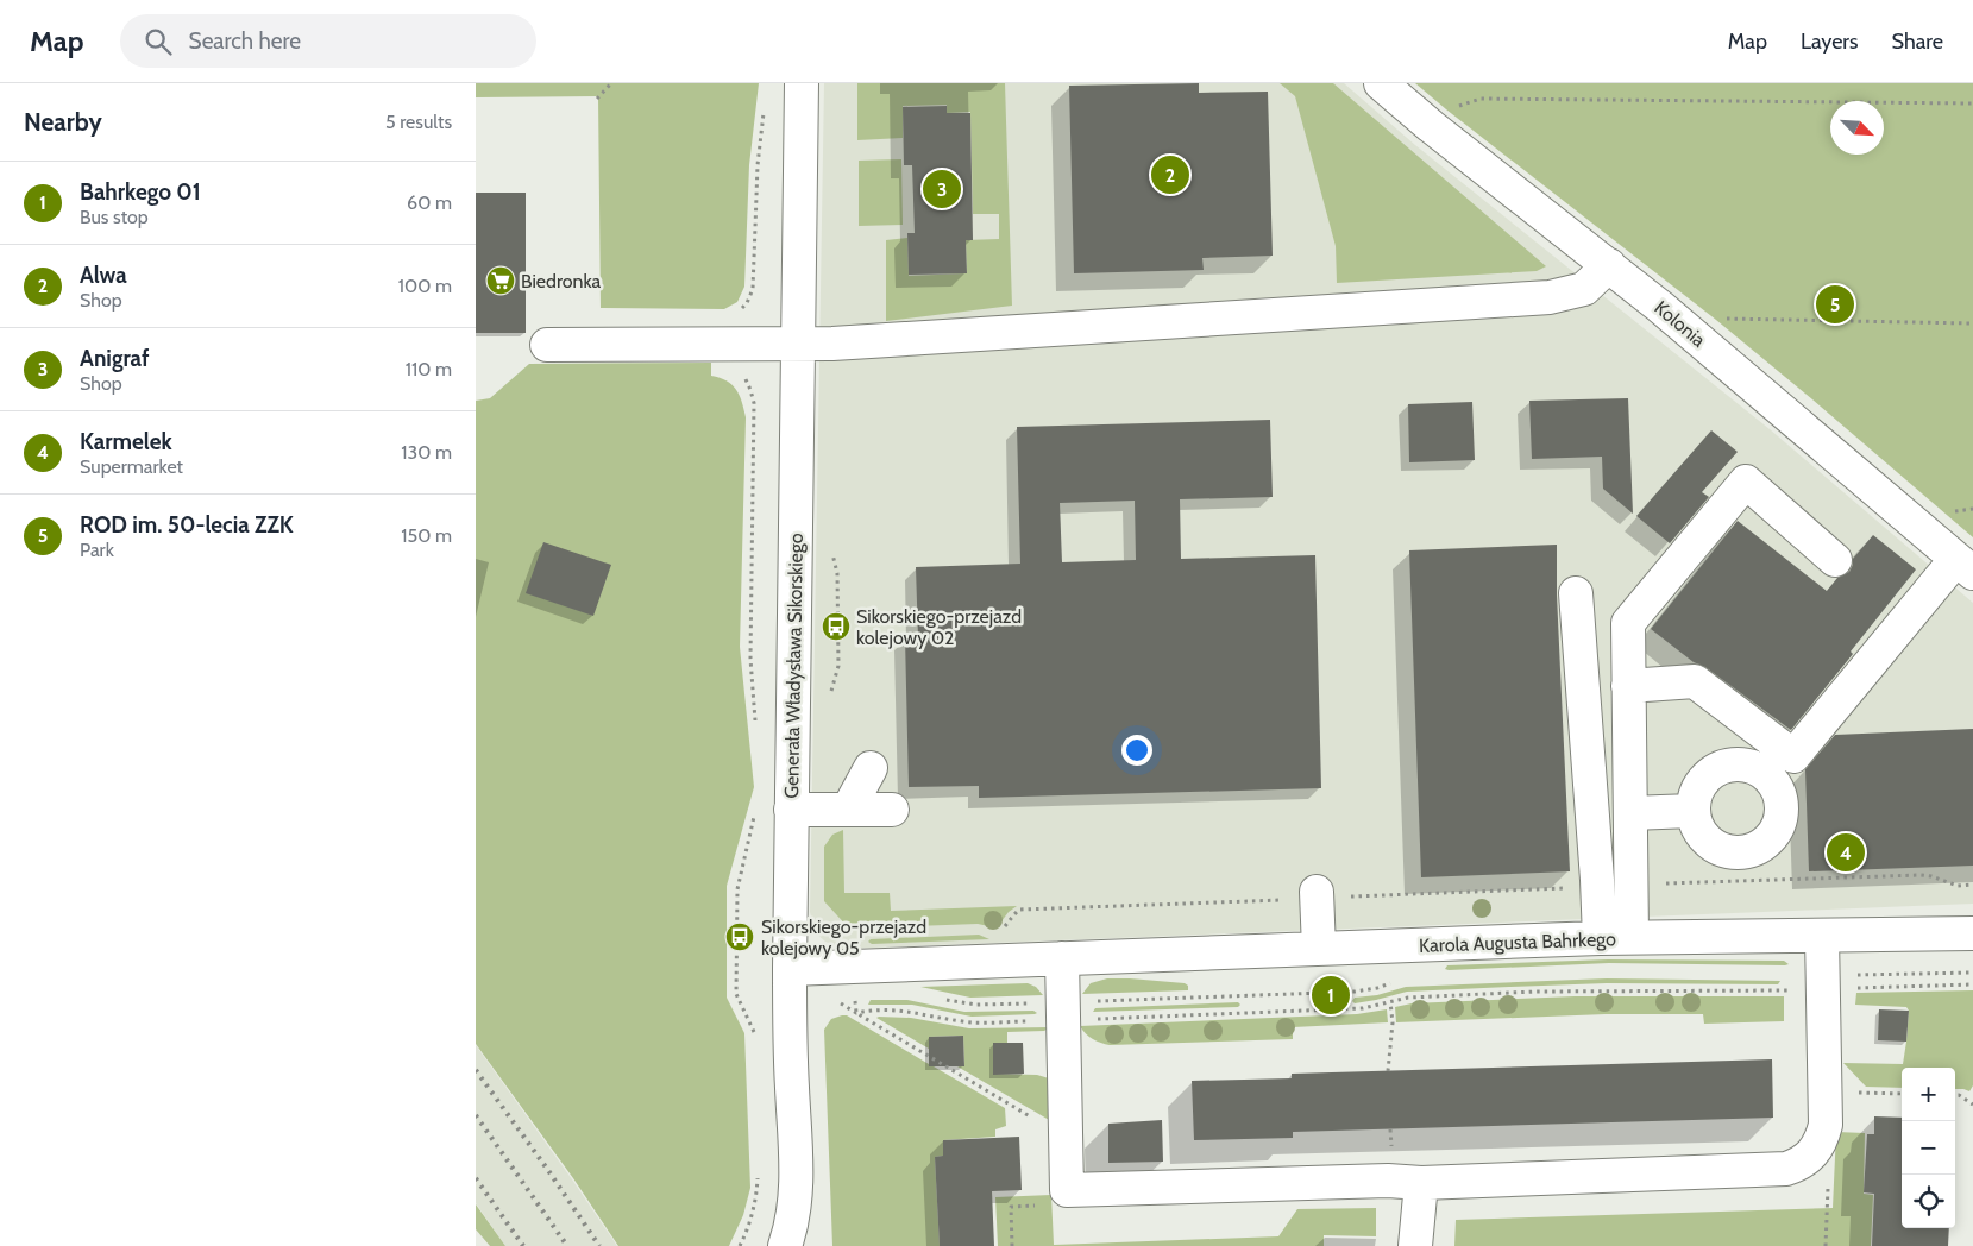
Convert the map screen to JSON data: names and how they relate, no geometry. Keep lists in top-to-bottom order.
{
  "streets": {
    "street": ["Kolonia", "Generała Władysława Sikorskiego", "Karola Augusta Bahrkego"]
  },
  "crossings": [
    ["Generała Władysława Sikorskiego", "Karola Augusta Bahrkego"]
  ],
  "places": {
    "supermarket": ["Biedronka"],
    "bus stop": ["Sikorskiego-przejazd kolejowy 02", "Sikorskiego-przejazd kolejowy 05"]
  },
  "north": "bottom right",
  "page": {
    "header": "Map",
    "search": "Search here",
    "nav": ["Map", "Layers", "Share"],
    "heading": ["Nearby", "5 results"],
    "pins": [
      "2",
      "3",
      "5",
      "4",
      "1"
    ],
    "list": [
      {
        "mark": "1",
        "name": "Bahrkego 01",
        "note": "Bus stop",
        "value": "60 m"
      },
      {
        "mark": "2",
        "name": "Alwa",
        "note": "Shop",
        "value": "100 m"
      },
      {
        "mark": "3",
        "name": "Anigraf",
        "note": "Shop",
        "value": "110 m"
      },
      {
        "mark": "4",
        "name": "Karmelek",
        "note": "Supermarket",
        "value": "130 m"
      },
      {
        "mark": "5",
        "name": "ROD im. 50-lecia ZZK",
        "note": "Park",
        "value": "150 m"
      }
    ],
    "map_buttons": ["+", "−"]
  }
}
